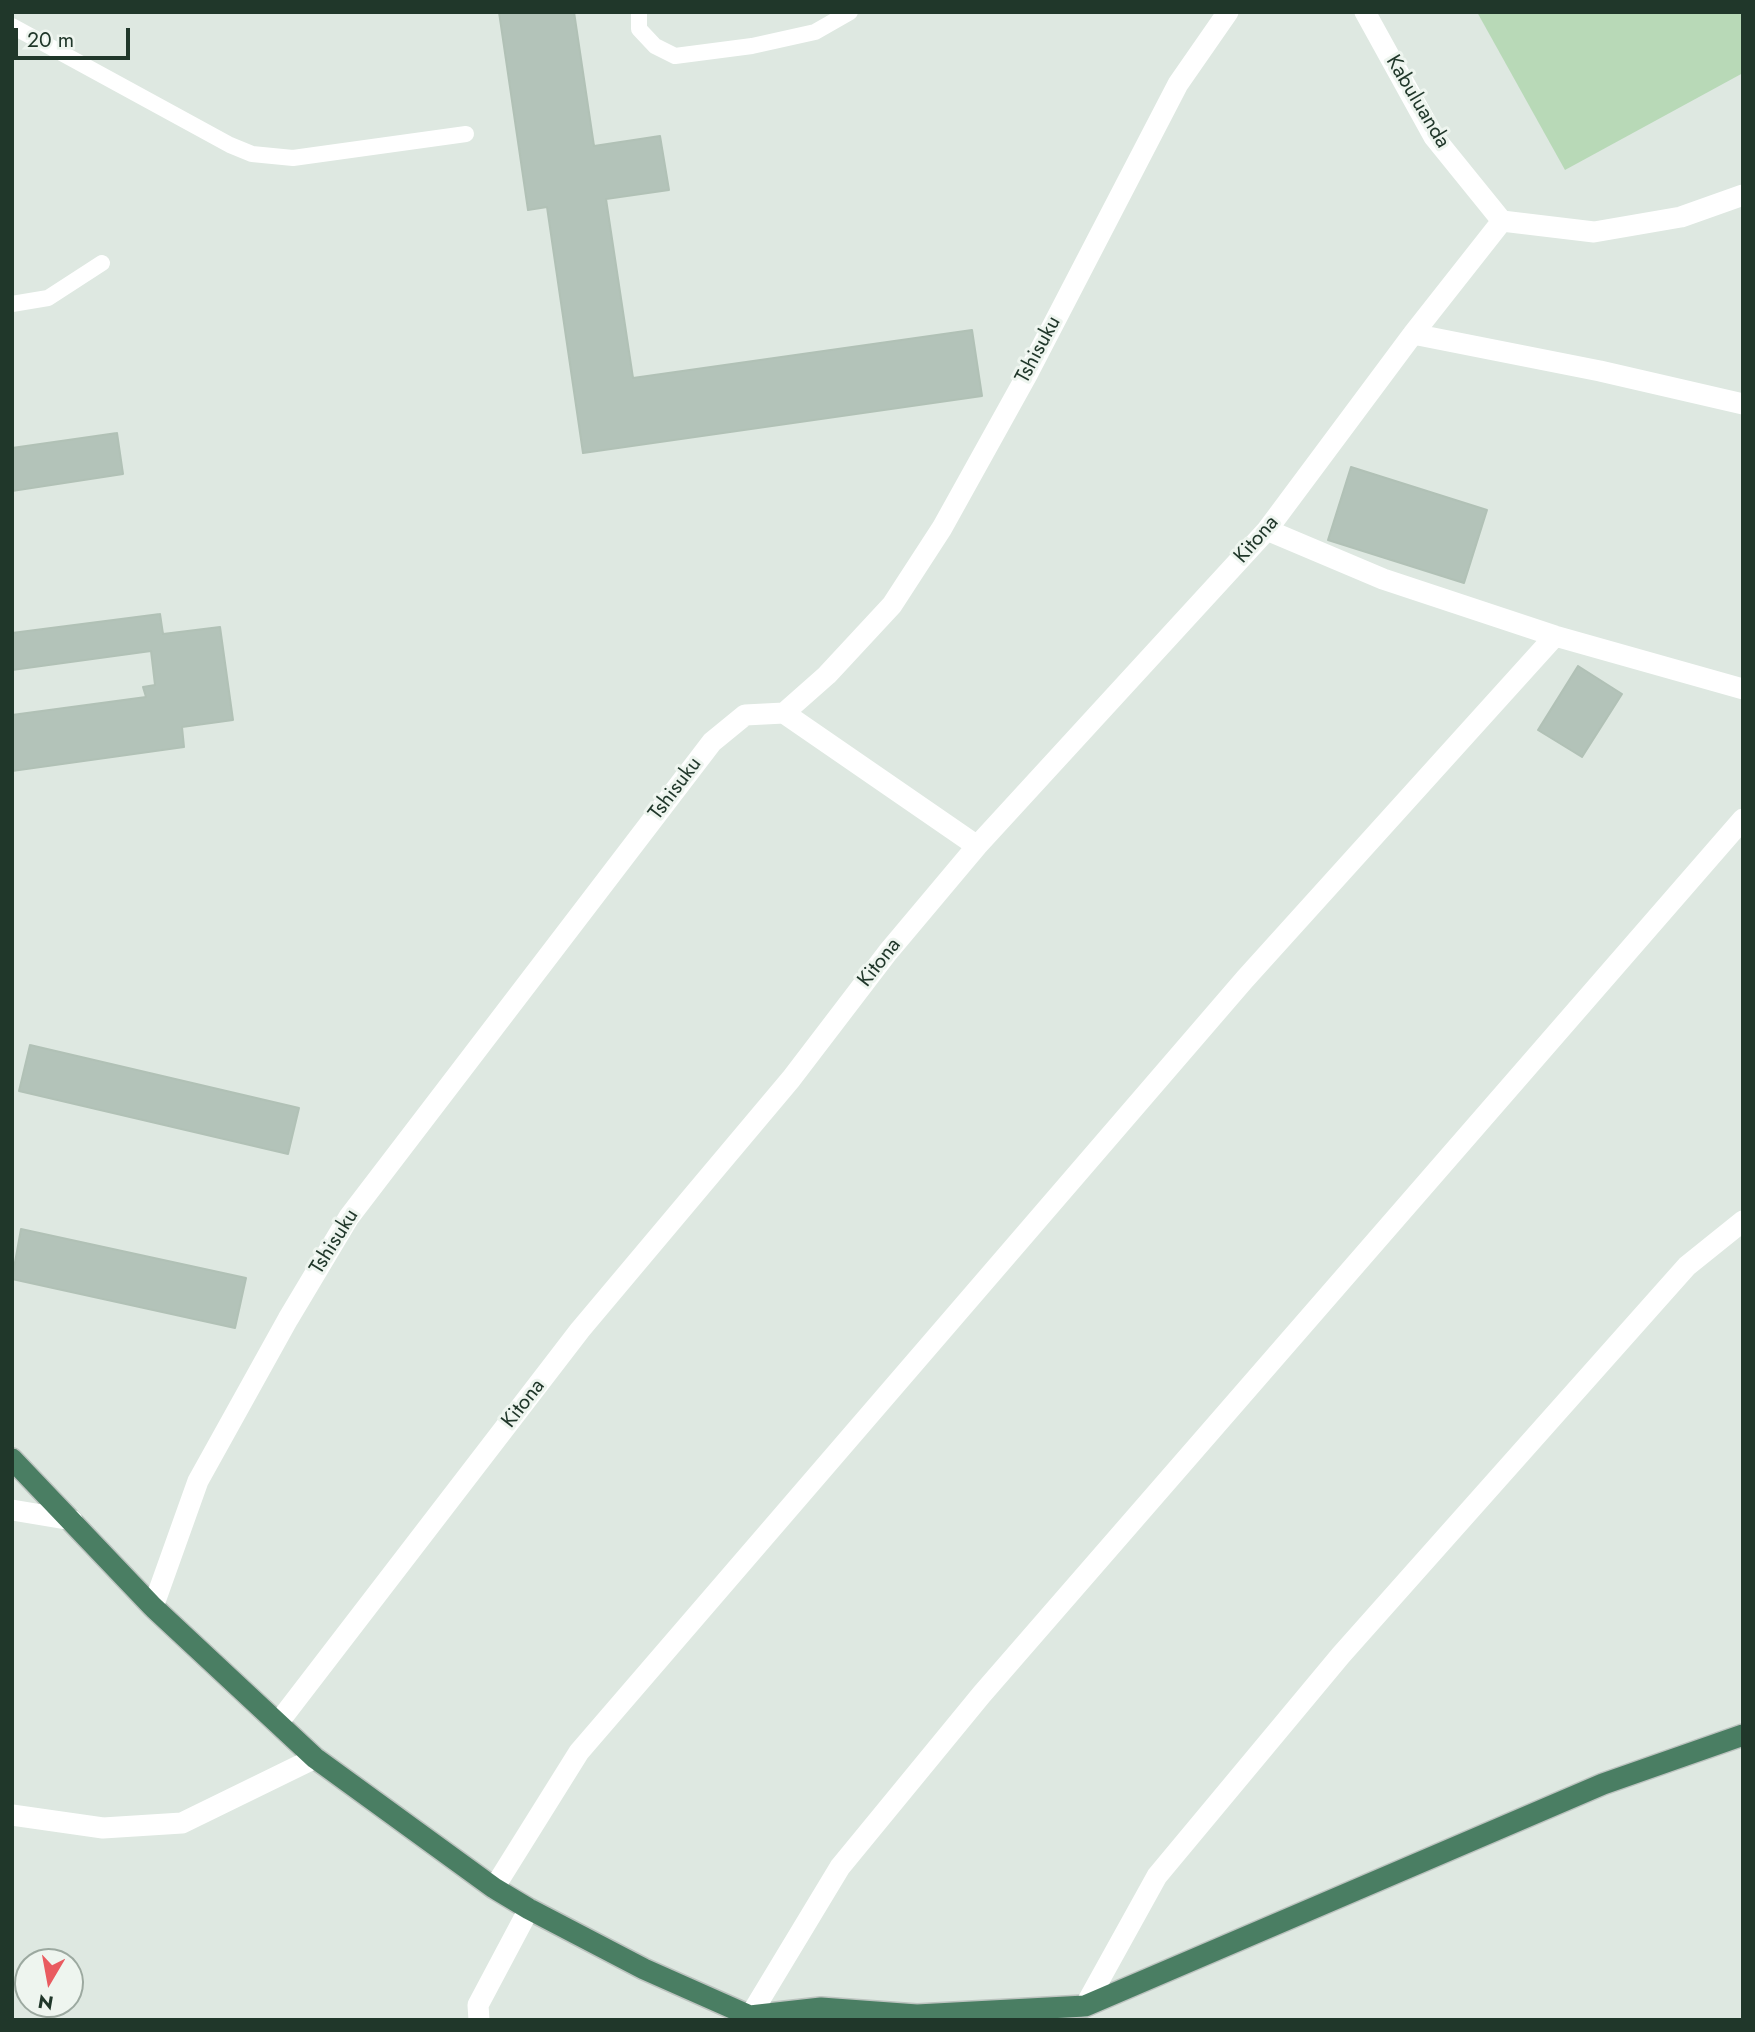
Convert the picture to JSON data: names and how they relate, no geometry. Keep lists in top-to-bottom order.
{
  "streets": {
    "street": ["Kabuluanda", "Tshisuku", "Kitona"]
  },
  "crossings": [
    ["Kabuluanda", "Kitona"]
  ],
  "scale_bar": "20 m",
  "north": "bottom"
}
